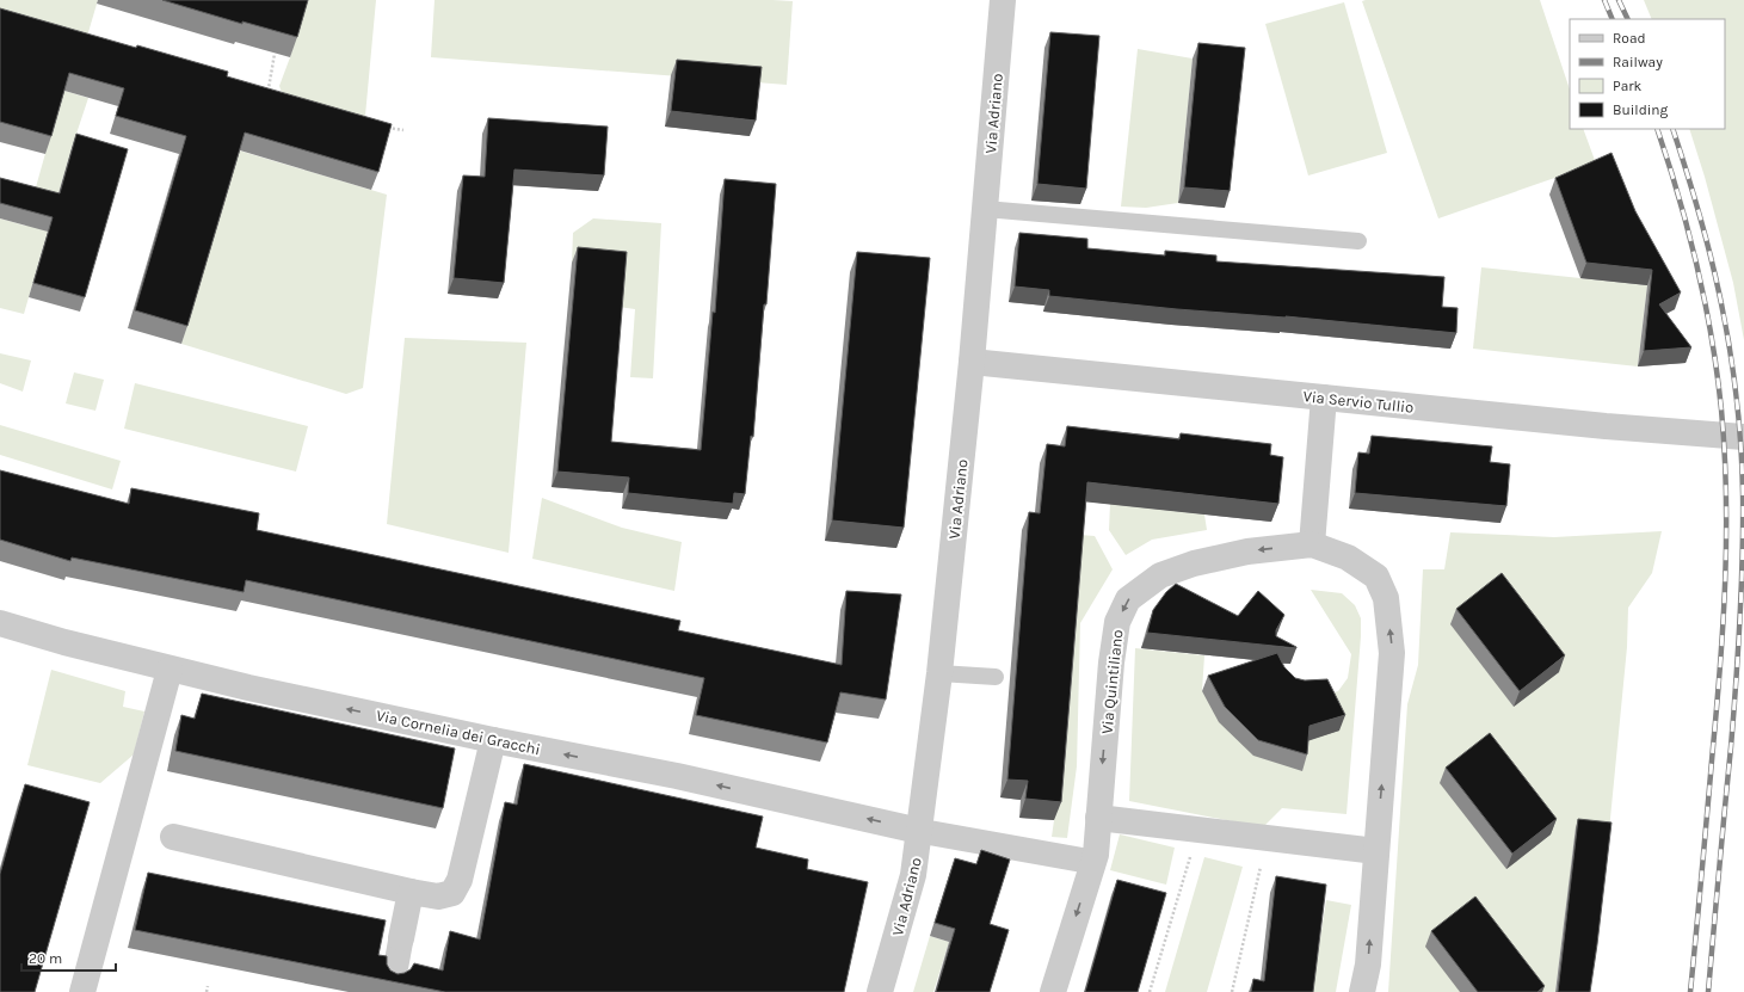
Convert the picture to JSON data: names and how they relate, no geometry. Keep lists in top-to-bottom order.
{
  "streets": {
    "street": [
      "Via Adriano",
      "Via Servio Tullio",
      "Via Quintiliano",
      "Via Cornelia dei Gracchi"
    ]
  },
  "crossings": [
    ["Via Adriano", "Via Servio Tullio"],
    ["Via Adriano", "Via Cornelia dei Gracchi"]
  ],
  "legend": [
    "Road",
    "Railway",
    "Park",
    "Building"
  ],
  "scale_bar": "20 m"
}
